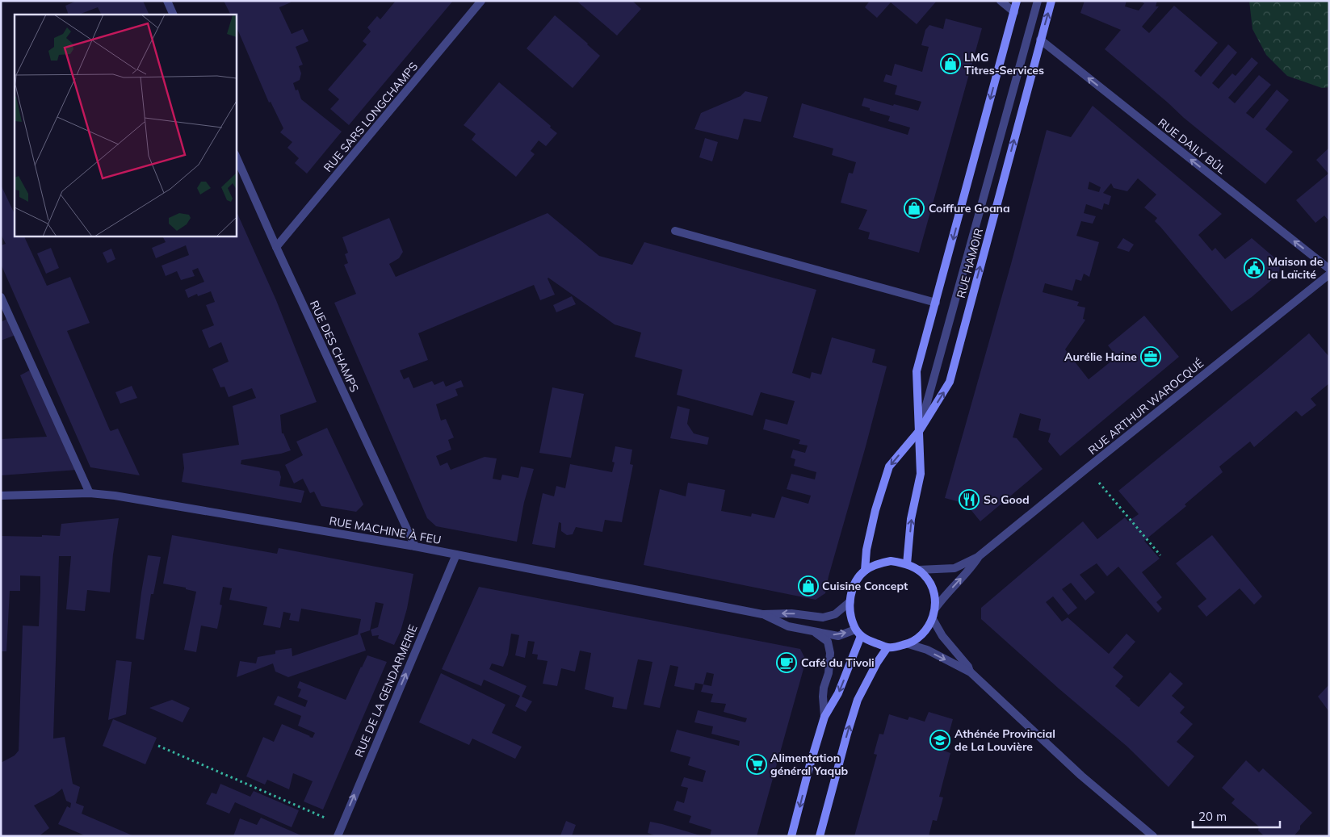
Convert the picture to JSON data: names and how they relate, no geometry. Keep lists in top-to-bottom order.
{
  "streets": {
    "main road": ["RUE HAMOIR"],
    "street": [
      "RUE SARS LONGCHAMPS",
      "RUE DAILY BÛL",
      "RUE DES CHAMPS",
      "RUE ARTHUR WAROCQUÉ",
      "RUE MACHINE À FEU",
      "RUE DE LA GENDARMERIE"
    ]
  },
  "crossings": [
    ["RUE SARS LONGCHAMPS", "RUE DES CHAMPS"],
    ["RUE DAILY BÛL", "RUE HAMOIR"],
    ["RUE HAMOIR", "RUE ARTHUR WAROCQUÉ"],
    ["RUE HAMOIR", "RUE MACHINE À FEU"],
    ["RUE DES CHAMPS", "RUE MACHINE À FEU"],
    ["RUE ARTHUR WAROCQUÉ", "RUE MACHINE À FEU"],
    ["RUE MACHINE À FEU", "RUE DE LA GENDARMERIE"]
  ],
  "one_way": ["RUE DAILY BÛL", "RUE DE LA GENDARMERIE"],
  "places": {
    "shop": ["LMG Titres-Services", "Coiffure Goana", "Cuisine Concept"],
    "public building": ["Maison de la Laïcité"],
    "office": ["Aurélie Haine"],
    "restaurant": ["So Good"],
    "cafe": ["Café du Tivoli"],
    "school or university": ["Athénée Provincial de La Louvière"],
    "supermarket": ["Alimentation général Yaqub"]
  },
  "scale_bar": "20 m"
}
